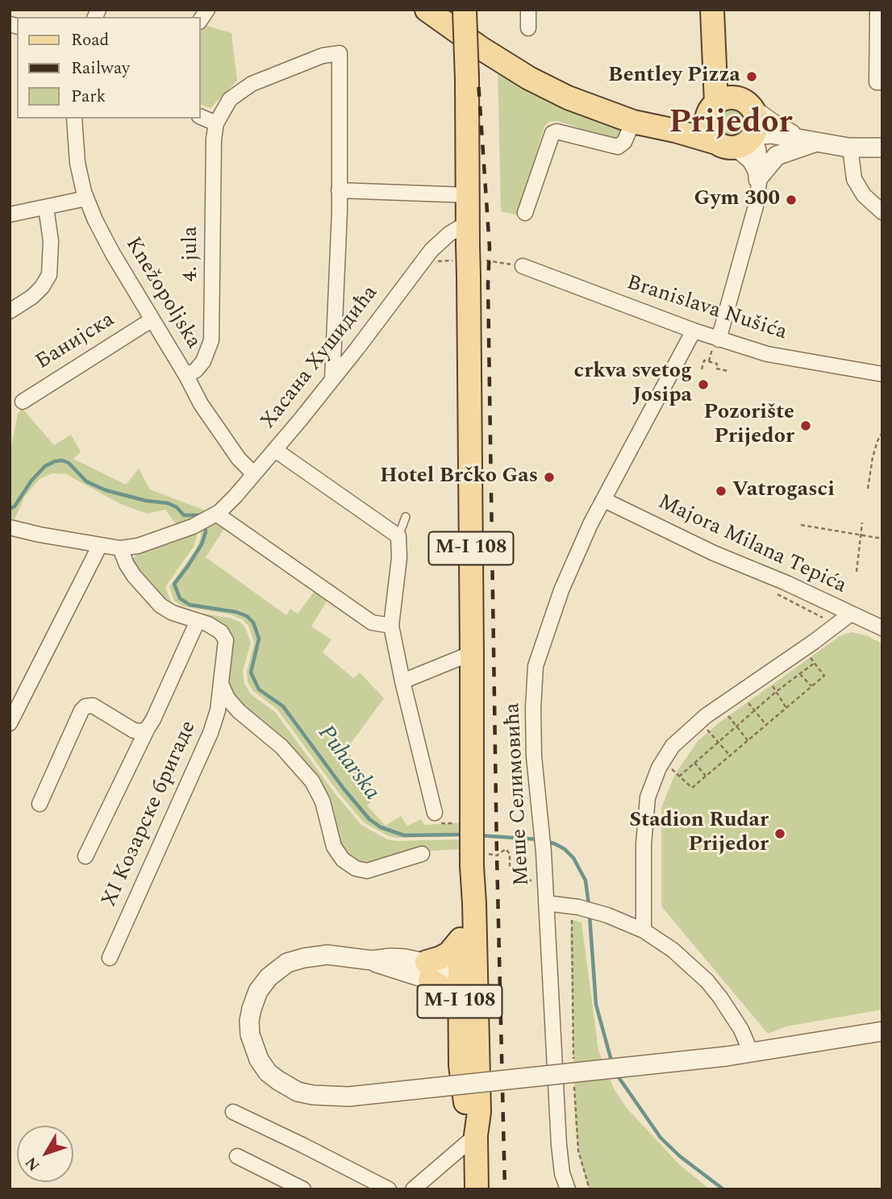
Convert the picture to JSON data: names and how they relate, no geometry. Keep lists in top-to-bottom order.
{
  "streets": {
    "main road": ["M-I 108"],
    "street": [
      "4. jula",
      "Knežopoljska",
      "Branislava Nušića",
      "Банијска",
      "Хасана Хушидића",
      "Majora Milana Tepića",
      "Меше Селимовића",
      "XI Козарске бригаде"
    ]
  },
  "crossings": [
    ["4. jula", "Knežopoljska"],
    ["Knežopoljska", "Банијска"],
    ["Knežopoljska", "Хасана Хушидића"],
    ["Branislava Nušića", "Меше Селимовића"],
    ["Хасана Хушидића", "M-I 108"],
    ["Хасана Хушидића", "XI Козарске бригаде"],
    ["Majora Milana Tepića", "Меше Селимовића"]
  ],
  "districts": ["Prijedor"],
  "water": ["Puharska"],
  "places": [
    "Bentley Pizza",
    "Gym 300",
    "crkva svetog Josipa",
    "Pozorište Prijedor",
    "Hotel Brčko Gas",
    "Vatrogasci",
    "Stadion Rudar Prijedor"
  ],
  "legend": ["Road", "Railway", "Park"],
  "north": "bottom left"
}
